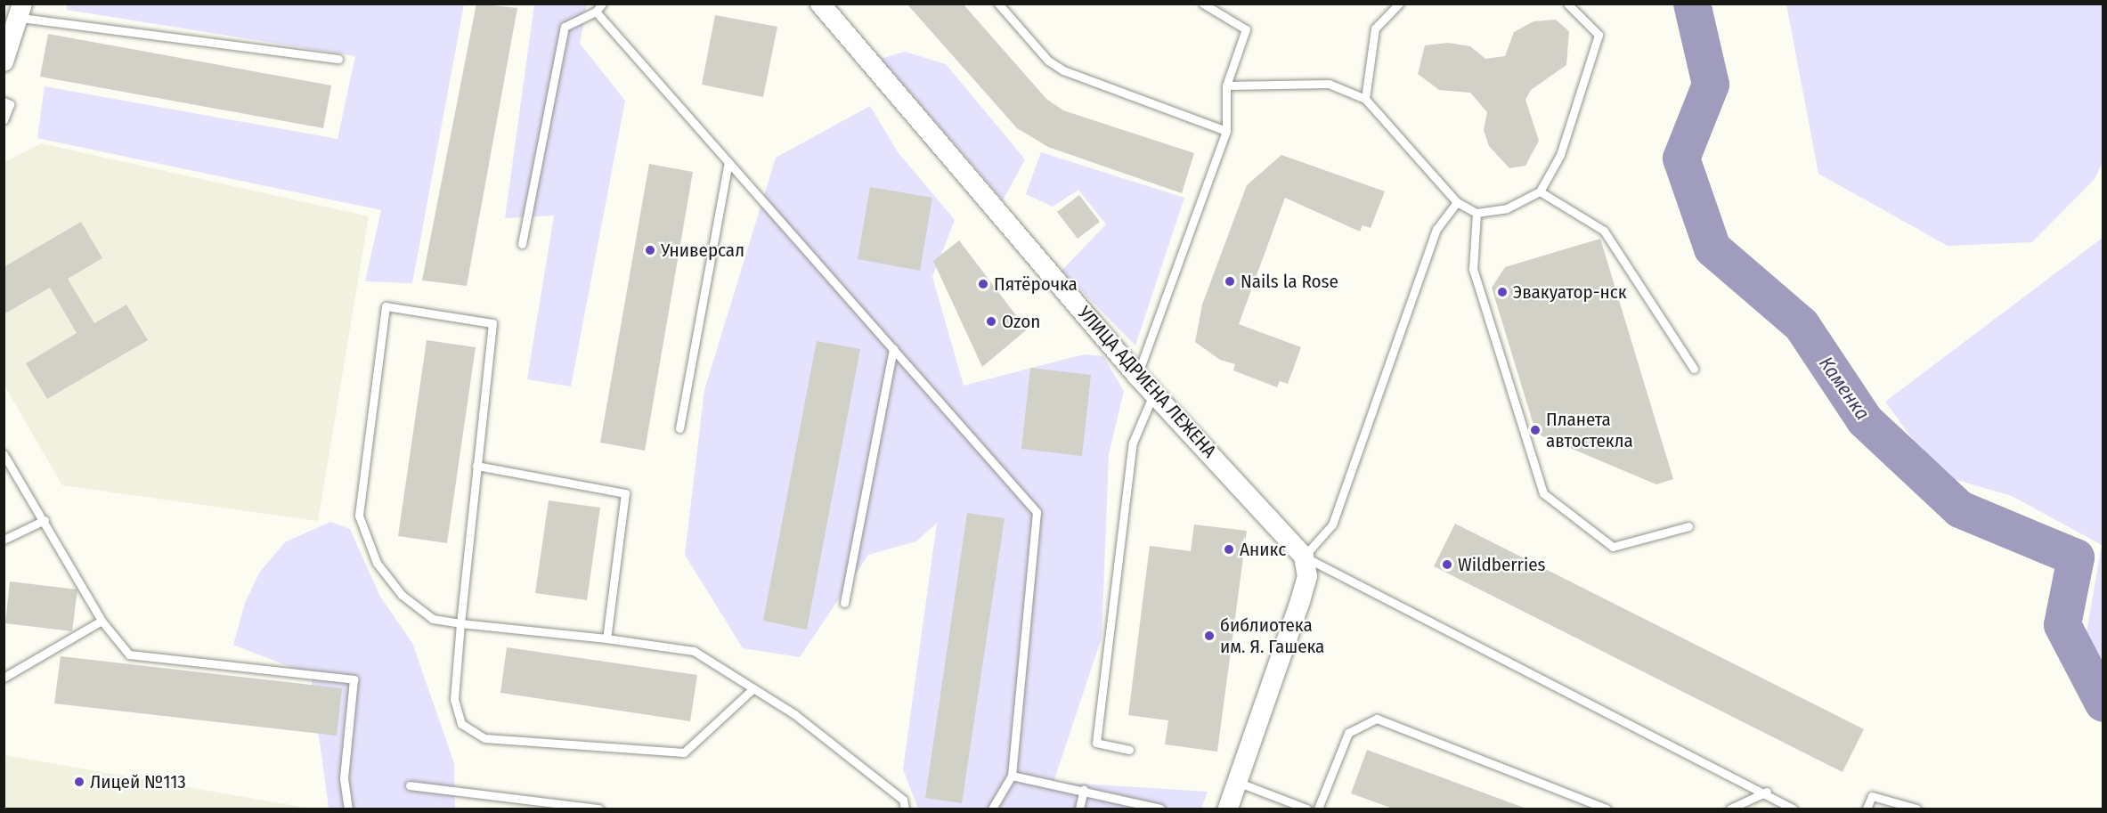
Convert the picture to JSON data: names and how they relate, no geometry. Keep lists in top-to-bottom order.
{
  "streets": {
    "street": ["УЛИЦА АДРИЕНА ЛЕЖЕНА"]
  },
  "water": ["Каменка"],
  "places": [
    "Универсал",
    "Nails la Rose",
    "Пятёрочка",
    "Эвакуатор-нск",
    "Ozon",
    "Планета автостекла",
    "Аникс",
    "Wildberries",
    "библиотека им. Я. Гашека",
    "Лицей №113"
  ]
}
